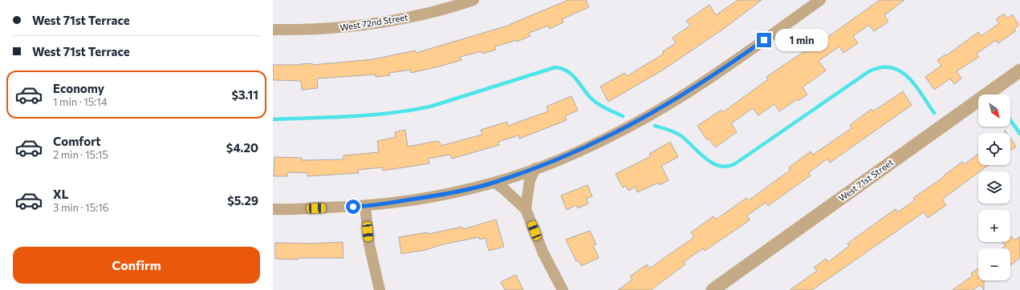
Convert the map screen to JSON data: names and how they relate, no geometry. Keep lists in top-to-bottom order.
{
  "streets": {
    "street": ["West 72nd Street", "West 71st Street"]
  },
  "north": "bottom right",
  "page": {
    "banner": ["West 71st Terrace", "West 71st Terrace"],
    "bubble": "1 min",
    "list": [
      {
        "name": "Economy",
        "note": "1 min · 15:14",
        "value": "$3.11"
      },
      {
        "name": "Comfort",
        "note": "2 min · 15:15",
        "value": "$4.20"
      },
      {
        "name": "XL",
        "note": "3 min · 15:16",
        "value": "$5.29"
      }
    ],
    "map_buttons": ["+", "−"],
    "buttons": "Confirm"
  }
}
